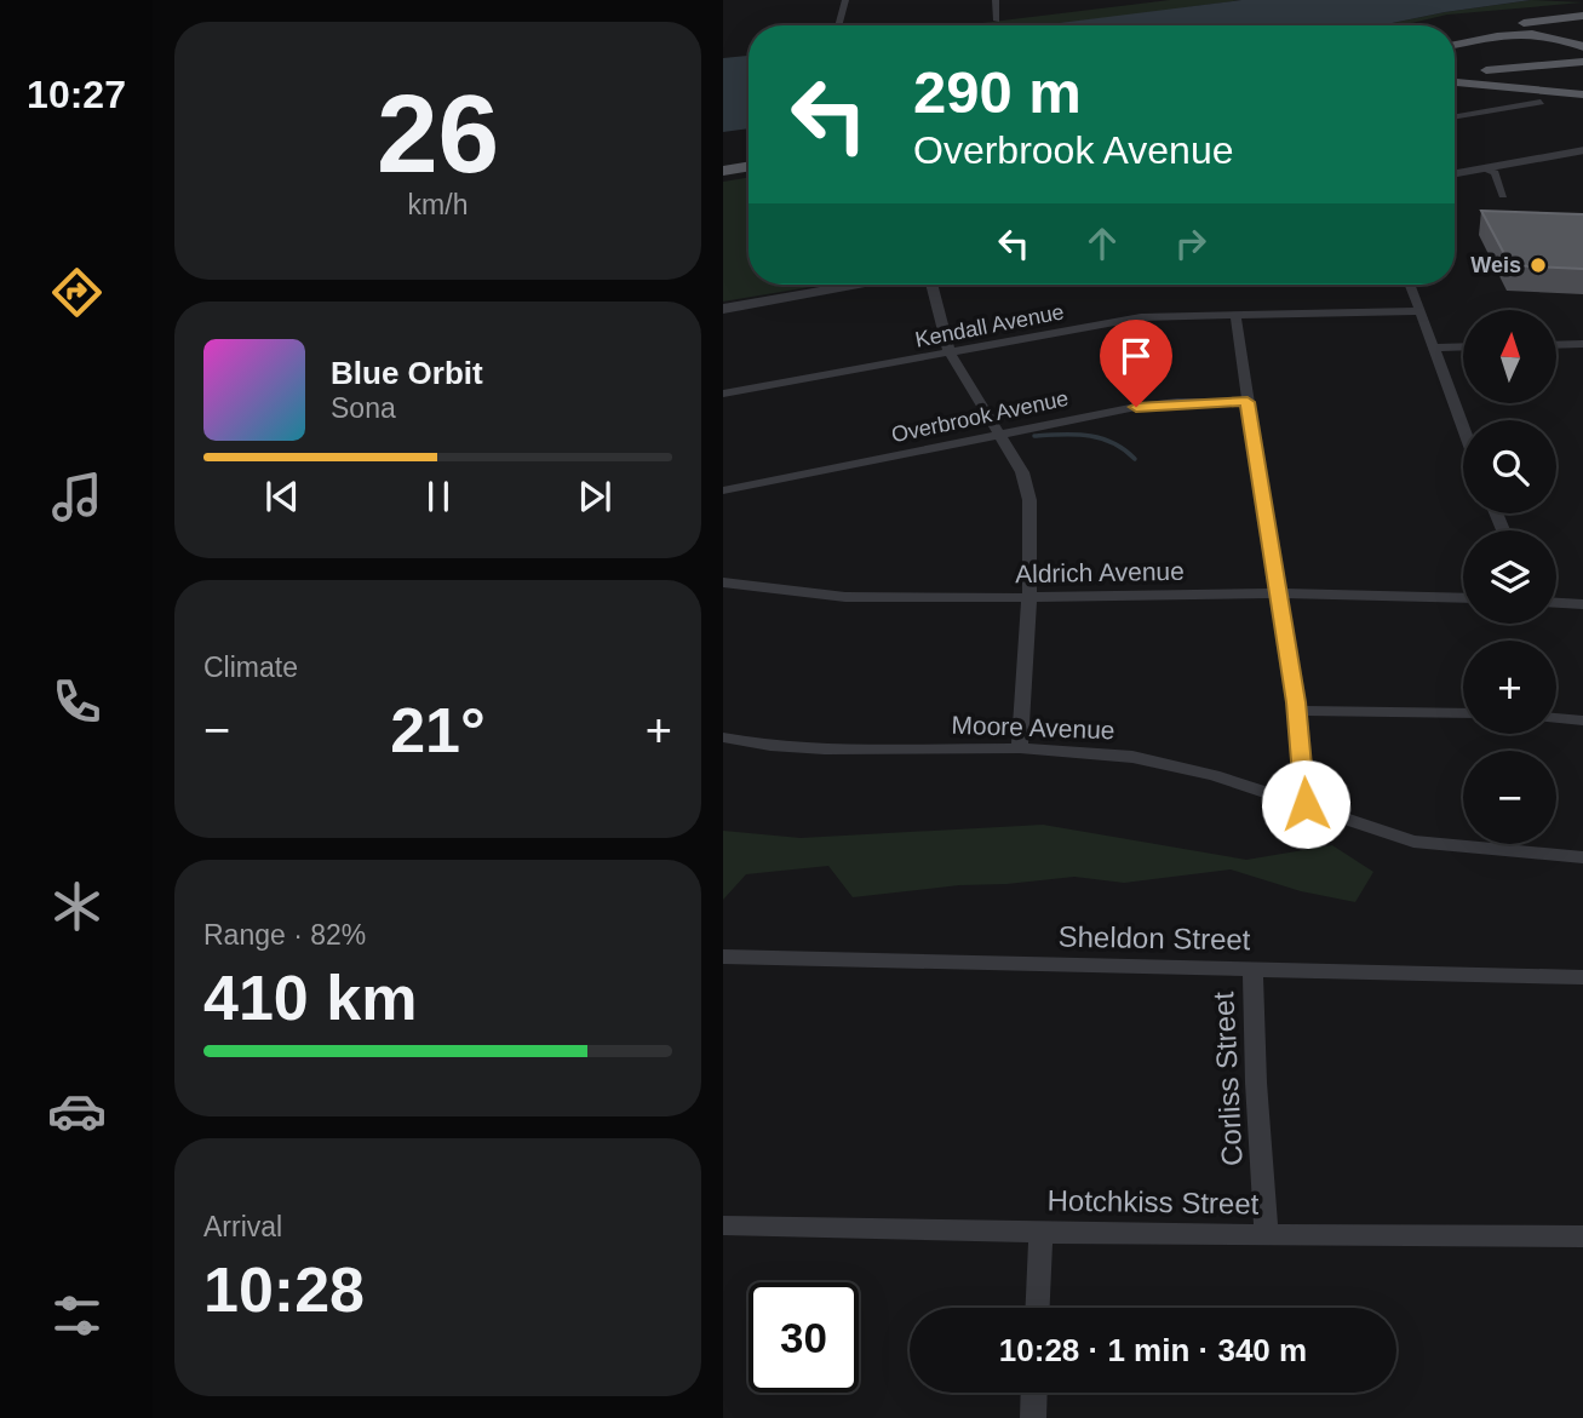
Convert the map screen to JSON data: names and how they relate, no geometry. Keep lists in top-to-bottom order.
{
  "streets": {
    "street": [
      "Kendall Avenue",
      "Overbrook Avenue",
      "Aldrich Avenue",
      "Moore Avenue",
      "Sheldon Street",
      "Corliss Street",
      "Hotchkiss Street"
    ]
  },
  "crossings": [
    ["Sheldon Street", "Corliss Street"],
    ["Corliss Street", "Hotchkiss Street"]
  ],
  "places": ["Weis"],
  "north": "top",
  "page": {
    "tabs": "10:27",
    "tile": [
      ["26", "km/h"],
      "Climate",
      ["Range · 82%", "410 km"],
      ["Arrival", "10:28"]
    ],
    "turn": ["290 m", "Overbrook Avenue"],
    "map_buttons": ["+", "−"],
    "song": ["Blue Orbit", "Sona"],
    "heat": ["−", "21°", "+"],
    "limit": "30",
    "trip": "10:28 · 1 min · 340 m"
  }
}
